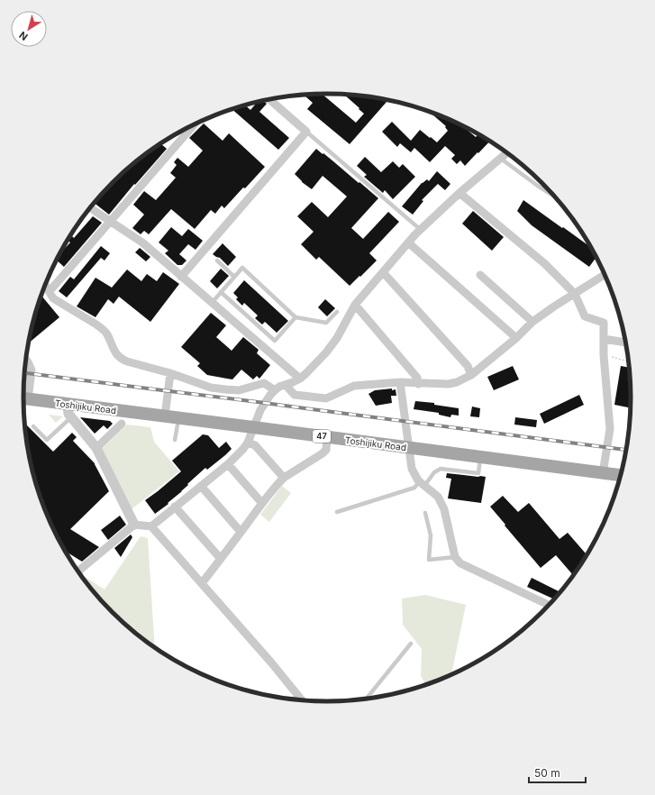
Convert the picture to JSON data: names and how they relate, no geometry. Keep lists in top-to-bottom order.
{
  "streets": {
    "main road": ["Toshijiku Road", "47"]
  },
  "scale_bar": "50 m",
  "north": "bottom left"
}
